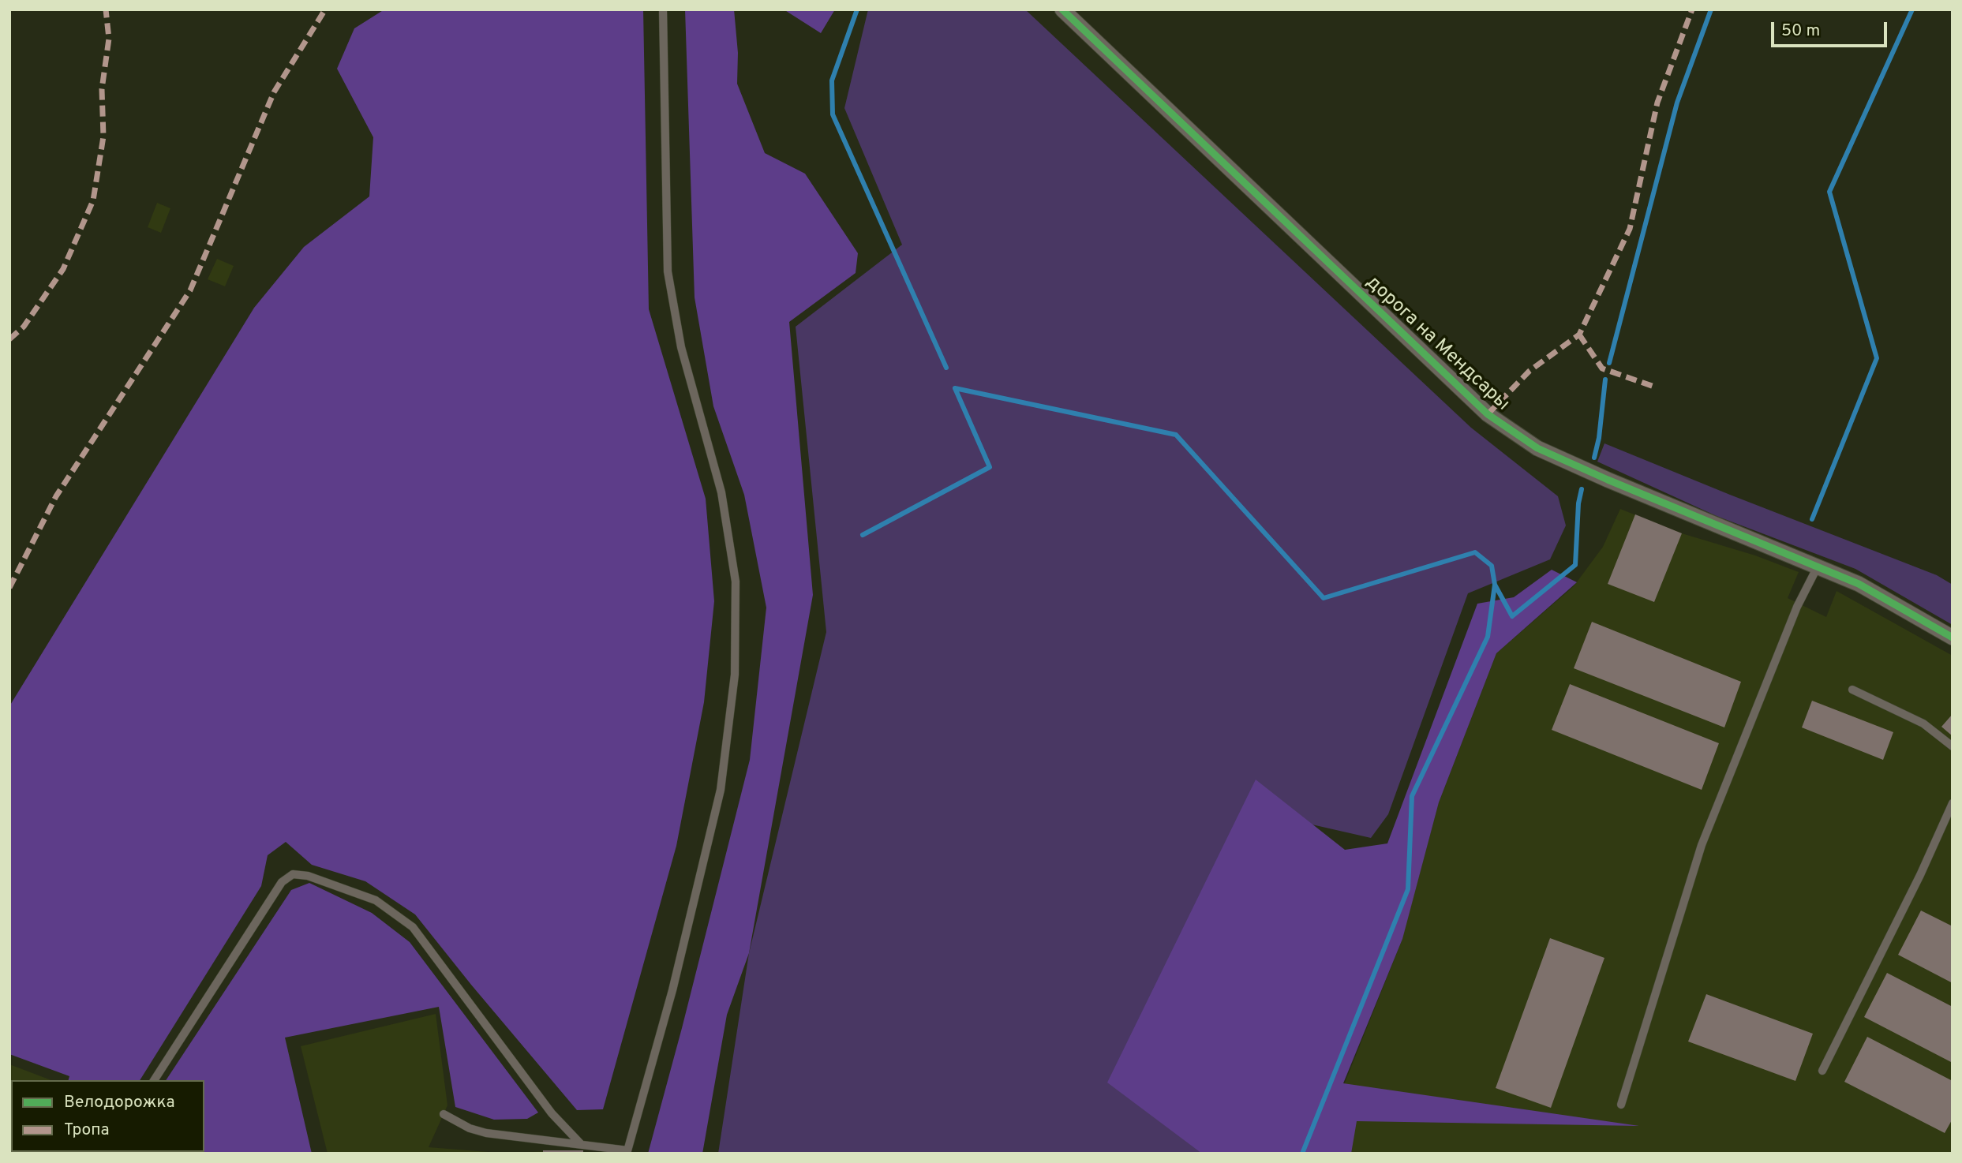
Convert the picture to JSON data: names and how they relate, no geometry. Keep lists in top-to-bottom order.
{
  "streets": {
    "street": ["дорога на Мендсары"]
  },
  "legend": ["Велодорожка", "Тропа"],
  "scale_bar": "50 m"
}
